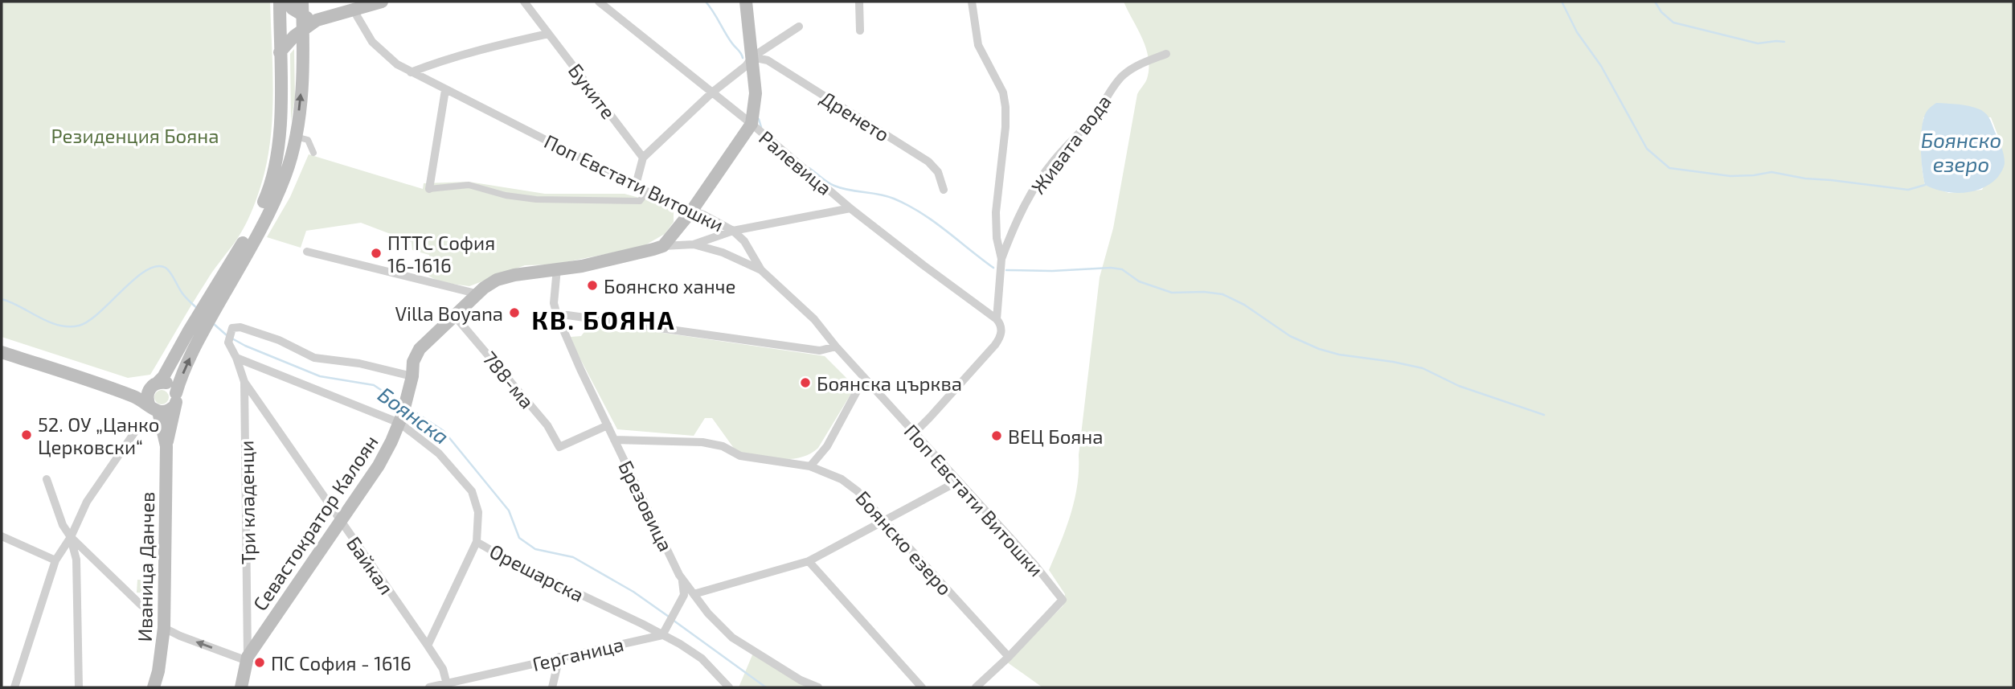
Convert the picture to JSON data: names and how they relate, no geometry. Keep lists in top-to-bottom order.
{
  "streets": {
    "main road": ["Севастократор Калоян", "Иваница Данчев"],
    "street": [
      "Буките",
      "Дренето",
      "Живата вода",
      "Ралевица",
      "Поп Евстати Витошки",
      "788-ма",
      "Три кладенци",
      "Брезовица",
      "Боянско езеро",
      "Байкал",
      "Орешарска",
      "Герганица"
    ]
  },
  "crossings": [
    ["Поп Евстати Витошки", "Боянско езеро"],
    ["788-ма", "Брезовица"],
    ["788-ма", "Севастократор Калоян"],
    ["Три кладенци", "Севастократор Калоян"],
    ["Три кладенци", "Байкал"],
    ["Брезовица", "Севастократор Калоян"],
    ["Брезовица", "Боянско езеро"],
    ["Севастократор Калоян", "Байкал"],
    ["Севастократор Калоян", "Орешарска"],
    ["Байкал", "Орешарска"],
    ["Байкал", "Герганица"],
    ["Орешарска", "Герганица"]
  ],
  "districts": ["КВ. БОЯНА"],
  "water": ["Боянско езеро", "Боянска"],
  "parks": ["Резиденция Бояна"],
  "places": [
    "ПТТС София 16-1616",
    "Боянско ханче",
    "Villa Boyana",
    "Боянска църква",
    "52. ОУ „Цанко Церковски“",
    "ВЕЦ Бояна",
    "ПС София - 1616"
  ]
}
